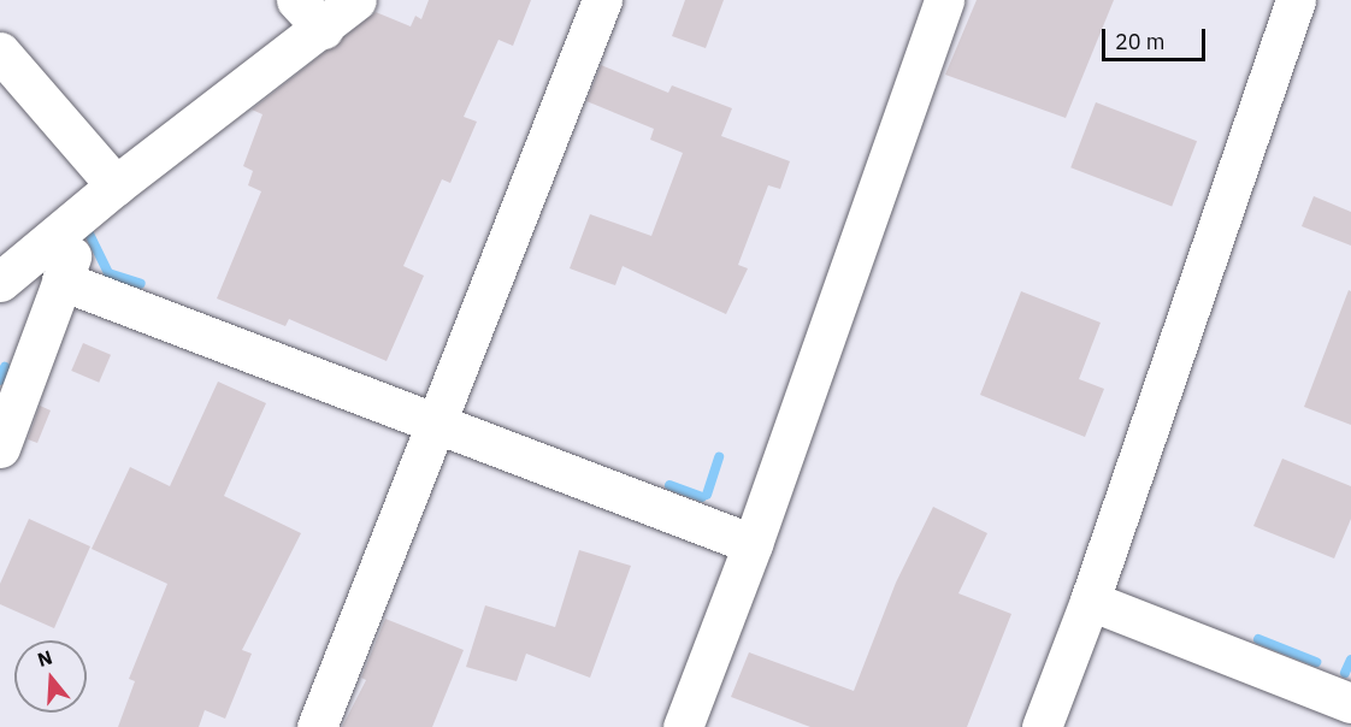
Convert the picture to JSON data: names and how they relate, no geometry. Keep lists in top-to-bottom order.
{
  "scale_bar": "20 m",
  "north": "top"
}
